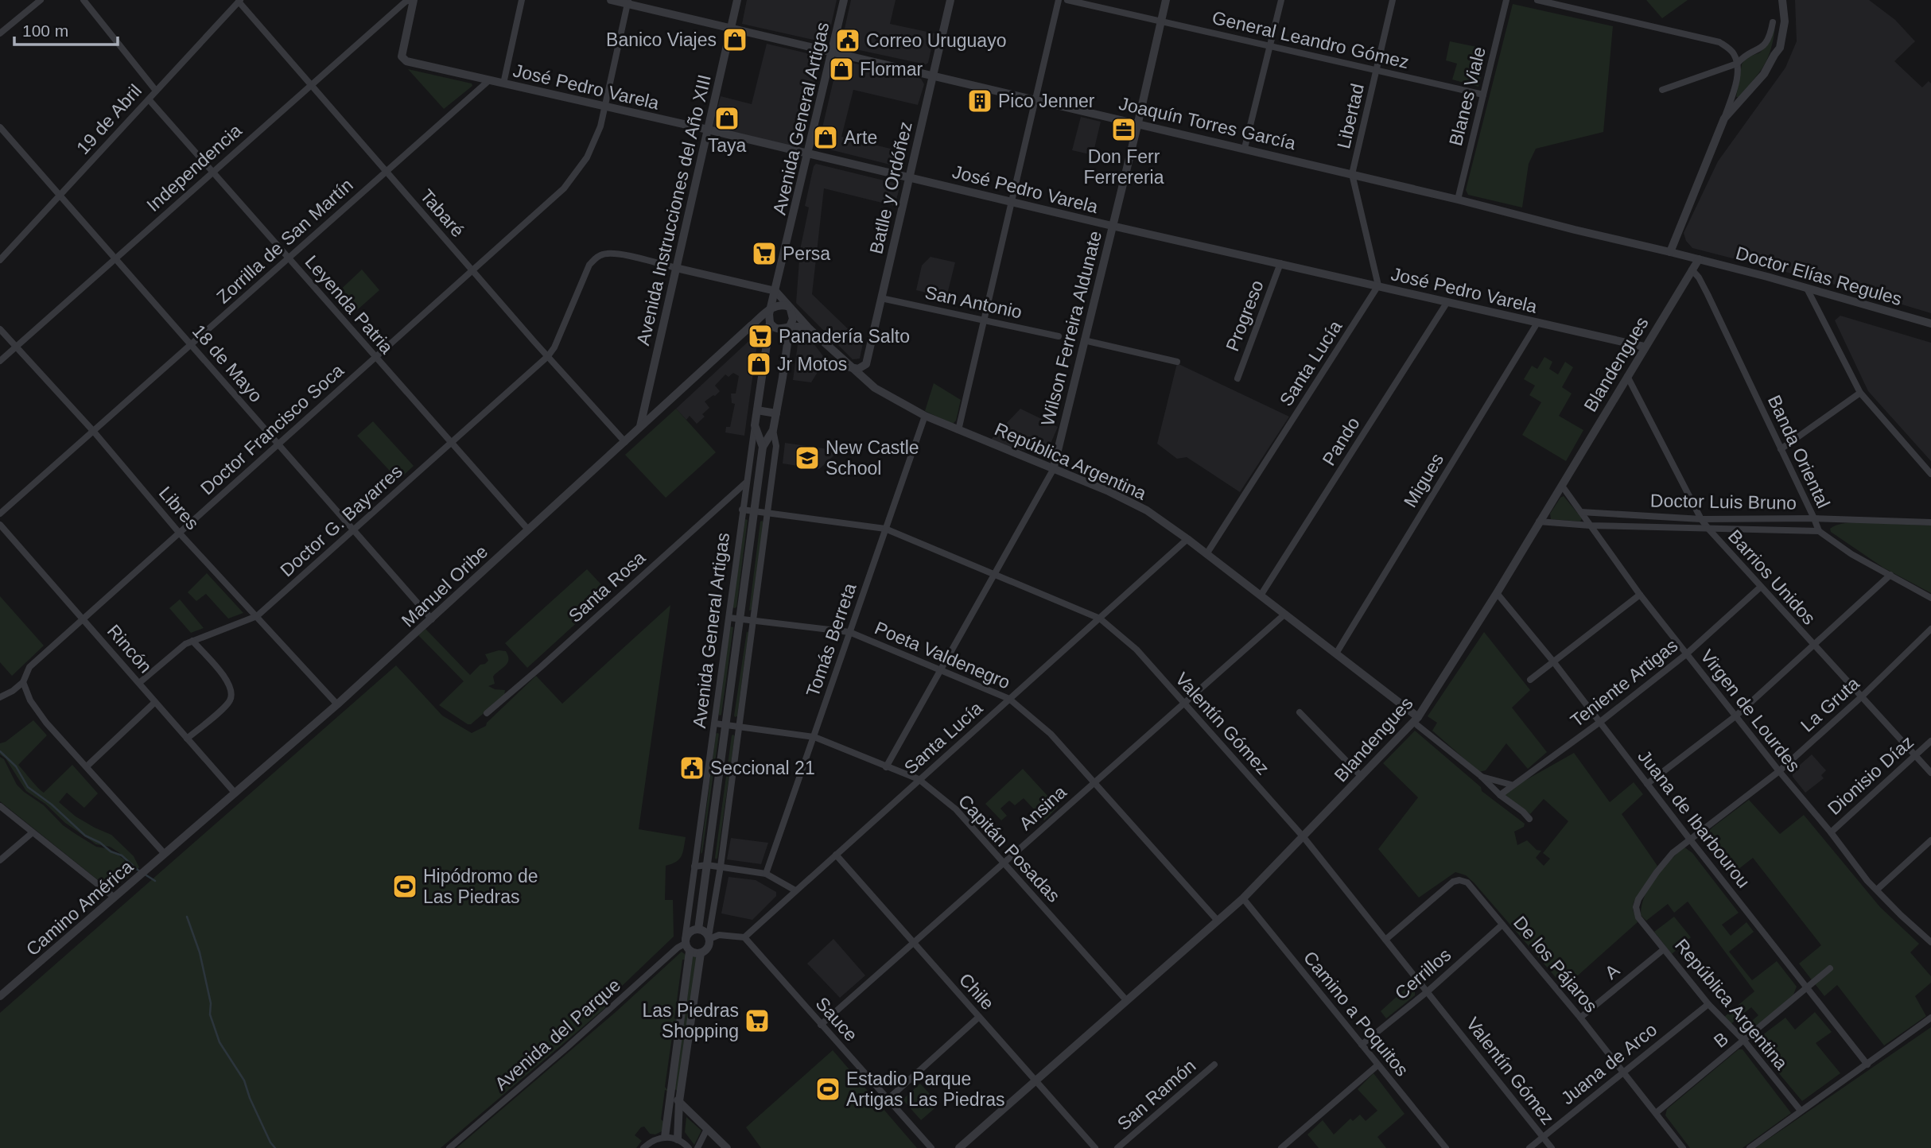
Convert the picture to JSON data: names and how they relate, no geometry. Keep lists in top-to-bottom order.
{
  "streets": {
    "street": [
      "General Leandro Gómez",
      "José Pedro Varela",
      "Blanes Viale",
      "Libertad",
      "Avenida General Artigas",
      "19 de Abril",
      "Joaquín Torres García",
      "Independencia",
      "Batlle y Ordóñez",
      "Avenida Instrucciones del Año XIII",
      "Tabaré",
      "Zorrilla de San Martín",
      "Doctor Elías Regules",
      "San Antonio",
      "Leyenda Patria",
      "Progreso",
      "Wilson Ferreira Aldunate",
      "18 de Mayo",
      "Santa Lucía",
      "Blandengues",
      "Doctor Francisco Soca",
      "Pando",
      "Banda Oriental",
      "República Argentina",
      "Migues",
      "Doctor Luis Bruno",
      "Libres",
      "Doctor G. Bayarres",
      "Barrios Unidos",
      "Manuel Oribe",
      "Santa Rosa",
      "Tomás Berreta",
      "Rincón",
      "Poeta Valdenegro",
      "Teniente Artigas",
      "La Gruta",
      "Virgen de Lourdes",
      "Valentín Gómez",
      "Dionisio Díaz",
      "Ansina",
      "Juana de Ibarbourou",
      "Capitán Posadas",
      "Camino América",
      "De los Pájaros",
      "A",
      "Cerrillos",
      "Chile",
      "Camino a Poquitos",
      "Sauce",
      "Avenida del Parque",
      "B",
      "Juana de Arco",
      "San Ramón"
    ]
  },
  "crossings": [
    ["General Leandro Gómez", "Blanes Viale"],
    ["General Leandro Gómez", "Libertad"],
    ["General Leandro Gómez", "Wilson Ferreira Aldunate"],
    ["José Pedro Varela", "Avenida General Artigas"],
    ["José Pedro Varela", "Independencia"],
    ["José Pedro Varela", "Batlle y Ordóñez"],
    ["José Pedro Varela", "Avenida Instrucciones del Año XIII"],
    ["José Pedro Varela", "Zorrilla de San Martín"],
    ["José Pedro Varela", "Progreso"],
    ["José Pedro Varela", "Wilson Ferreira Aldunate"],
    ["José Pedro Varela", "Santa Lucía"],
    ["José Pedro Varela", "Blandengues"],
    ["José Pedro Varela", "Doctor Francisco Soca"],
    ["José Pedro Varela", "Pando"],
    ["José Pedro Varela", "Migues"],
    ["Blanes Viale", "Joaquín Torres García"],
    ["Libertad", "Joaquín Torres García"],
    ["Avenida General Artigas", "Joaquín Torres García"],
    ["Avenida General Artigas", "República Argentina"],
    ["Avenida General Artigas", "Santa Rosa"],
    ["Avenida General Artigas", "Poeta Valdenegro"],
    ["Avenida General Artigas", "Valentín Gómez"],
    ["Avenida General Artigas", "Capitán Posadas"],
    ["Avenida General Artigas", "Avenida del Parque"],
    ["19 de Abril", "Tabaré"],
    ["19 de Abril", "Leyenda Patria"],
    ["19 de Abril", "18 de Mayo"],
    ["Joaquín Torres García", "Batlle y Ordóñez"],
    ["Joaquín Torres García", "Avenida Instrucciones del Año XIII"],
    ["Joaquín Torres García", "Doctor Elías Regules"],
    ["Joaquín Torres García", "Wilson Ferreira Aldunate"],
    ["Joaquín Torres García", "Blandengues"],
    ["Joaquín Torres García", "Doctor Francisco Soca"],
    ["Independencia", "Tabaré"],
    ["Independencia", "Leyenda Patria"],
    ["Independencia", "18 de Mayo"],
    ["Independencia", "Libres"],
    ["Batlle y Ordóñez", "San Antonio"],
    ["Batlle y Ordóñez", "República Argentina"],
    ["Avenida Instrucciones del Año XIII", "Manuel Oribe"],
    ["Tabaré", "Zorrilla de San Martín"],
    ["Tabaré", "Doctor Francisco Soca"],
    ["Tabaré", "Doctor G. Bayarres"],
    ["Tabaré", "Manuel Oribe"],
    ["Zorrilla de San Martín", "Leyenda Patria"],
    ["Zorrilla de San Martín", "18 de Mayo"],
    ["Zorrilla de San Martín", "Libres"],
    ["Doctor Elías Regules", "Blandengues"],
    ["Leyenda Patria", "Doctor Francisco Soca"],
    ["Leyenda Patria", "Doctor G. Bayarres"],
    ["Leyenda Patria", "Manuel Oribe"],
    ["Wilson Ferreira Aldunate", "República Argentina"],
    ["18 de Mayo", "Doctor Francisco Soca"],
    ["18 de Mayo", "Doctor G. Bayarres"],
    ["18 de Mayo", "Manuel Oribe"],
    ["Santa Lucía", "República Argentina"],
    ["Santa Lucía", "Poeta Valdenegro"],
    ["Santa Lucía", "Valentín Gómez"],
    ["Santa Lucía", "Capitán Posadas"],
    ["Santa Lucía", "Chile"],
    ["Santa Lucía", "Sauce"],
    ["Blandengues", "Banda Oriental"],
    ["Blandengues", "República Argentina"],
    ["Blandengues", "Doctor Luis Bruno"],
    ["Blandengues", "Barrios Unidos"],
    ["Blandengues", "Poeta Valdenegro"],
    ["Blandengues", "Virgen de Lourdes"],
    ["Blandengues", "Valentín Gómez"],
    ["Blandengues", "Juana de Ibarbourou"],
    ["Blandengues", "Capitán Posadas"],
    ["Blandengues", "Chile"],
    ["Blandengues", "Camino a Poquitos"],
    ["Doctor Francisco Soca", "Libres"],
    ["Doctor Francisco Soca", "Rincón"],
    ["Pando", "República Argentina"],
    ["Banda Oriental", "Doctor Luis Bruno"],
    ["República Argentina", "Migues"],
    ["República Argentina", "Tomás Berreta"],
    ["República Argentina", "Teniente Artigas"],
    ["República Argentina", "La Gruta"],
    ["República Argentina", "Ansina"],
    ["República Argentina", "A"],
    ["República Argentina", "B"],
    ["República Argentina", "Juana de Arco"],
    ["Doctor Luis Bruno", "Barrios Unidos"],
    ["Doctor Luis Bruno", "Virgen de Lourdes"],
    ["Libres", "Doctor G. Bayarres"],
    ["Libres", "Manuel Oribe"],
    ["Doctor G. Bayarres", "Rincón"],
    ["Barrios Unidos", "Teniente Artigas"],
    ["Barrios Unidos", "La Gruta"],
    ["Barrios Unidos", "Dionisio Díaz"],
    ["Manuel Oribe", "Rincón"],
    ["Manuel Oribe", "Camino América"],
    ["Tomás Berreta", "Poeta Valdenegro"],
    ["Tomás Berreta", "Valentín Gómez"],
    ["Tomás Berreta", "Capitán Posadas"],
    ["Poeta Valdenegro", "Ansina"],
    ["Teniente Artigas", "Virgen de Lourdes"],
    ["Teniente Artigas", "Juana de Ibarbourou"],
    ["La Gruta", "Virgen de Lourdes"],
    ["La Gruta", "Juana de Ibarbourou"],
    ["Virgen de Lourdes", "Dionisio Díaz"],
    ["Valentín Gómez", "Ansina"],
    ["Valentín Gómez", "De los Pájaros"],
    ["Valentín Gómez", "Cerrillos"],
    ["Valentín Gómez", "Juana de Arco"],
    ["Ansina", "Capitán Posadas"],
    ["Ansina", "Chile"],
    ["Ansina", "Sauce"],
    ["Juana de Ibarbourou", "B"],
    ["De los Pájaros", "A"],
    ["De los Pájaros", "Cerrillos"],
    ["De los Pájaros", "B"],
    ["De los Pájaros", "Juana de Arco"],
    ["Cerrillos", "Camino a Poquitos"]
  ],
  "places": {
    "shop": [
      "Banico Viajes",
      "Flormar",
      "Taya",
      "Arte",
      "Jr Motos"
    ],
    "public building": ["Correo Uruguayo", "Seccional 21"],
    "building": ["Pico Jenner"],
    "office": ["Don Ferr Ferrereria"],
    "supermarket": ["Persa", "Panadería Salto", "Las Piedras Shopping"],
    "school or university": ["New Castle School"],
    "sports": ["Hipódromo de Las Piedras", "Estadio Parque Artigas Las Piedras"]
  },
  "scale_bar": "100 m"
}
